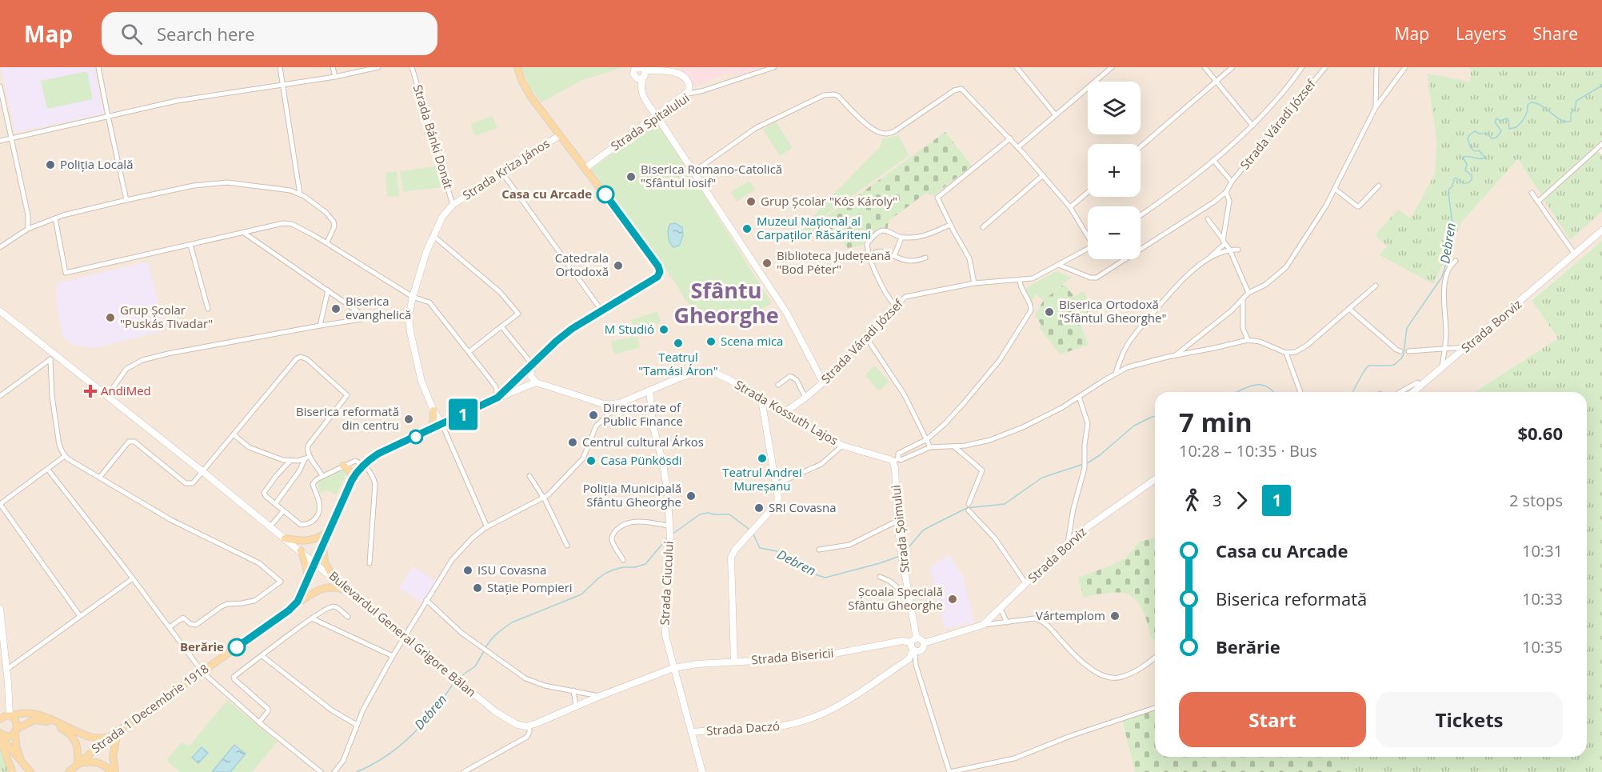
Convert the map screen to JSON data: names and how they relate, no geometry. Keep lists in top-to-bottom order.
{
  "streets": {
    "main road": [
      "Strada Spitalului",
      "Strada Váradi József",
      "Strada Bánki Donát",
      "Strada Kriza János",
      "Strada Borviz",
      "Strada Kossuth Lajos",
      "Strada Șoimului",
      "Strada Ciucului",
      "Bulevardul General Grigore Bălan",
      "Strada Bisericii",
      "Strada 1 Decembrie 1918",
      "Strada Daczó"
    ]
  },
  "crossings": [
    ["Strada Váradi József", "Strada Kossuth Lajos"],
    ["Strada Bánki Donát", "Strada Kriza János"],
    ["Strada Kossuth Lajos", "Strada Șoimului"],
    ["Strada Kossuth Lajos", "Strada Ciucului"],
    ["Strada Șoimului", "Strada Bisericii"],
    ["Strada Șoimului", "Strada Daczó"],
    ["Strada Ciucului", "Strada Bisericii"],
    ["Strada Ciucului", "Strada Daczó"],
    ["Bulevardul General Grigore Bălan", "Strada 1 Decembrie 1918"]
  ],
  "districts": ["Sfântu Gheorghe"],
  "water": ["Debren"],
  "places": {
    "other": [
      "Poliția Locală",
      "Biserica Romano-Catolică \"Sfântul Iosif\"",
      "Casa cu Arcade",
      "Grup Școlar \"Kós Károly\"",
      "Muzeul Național al Carpaților Răsăriteni",
      "Biblioteca Județeană \"Bod Péter\"",
      "Catedrala Ortodoxă",
      "Biserica evanghelică",
      "Biserica Ortodoxă \"Sfântul Gheorghe\"",
      "Grup Școlar \"Puskás Tivadar\"",
      "M Studió",
      "Scena mica",
      "Teatrul \"Tamási Áron\"",
      "Directorate of Public Finance",
      "Biserica reformată din centru",
      "Centrul cultural Árkos",
      "Teatrul Andrei Mureșanu",
      "Casa Pünkösdi",
      "Poliția Municipală Sfântu Gheorghe",
      "SRI Covasna",
      "ISU Covasna",
      "Stație Pompieri",
      "Școala Specială Sfântu Gheorghe",
      "Vártemplom",
      "Berărie"
    ],
    "health": ["AndiMed"]
  },
  "lines": ["bus line 1"],
  "page": {
    "header": "Map",
    "search": "Search here",
    "nav": ["Map", "Layers", "Share"],
    "on_map": "1",
    "map_buttons": ["+", "−"],
    "heading": ["7 min", "10:28 – 10:35 · Bus", "$0.60"],
    "legs": ["3", "1", "2 stops"],
    "list": [
      {
        "name": "Casa cu Arcade",
        "value": "10:31"
      },
      {
        "name": "Biserica reformată",
        "value": "10:33"
      },
      {
        "name": "Berărie",
        "value": "10:35"
      }
    ],
    "buttons": ["Start", "Tickets"]
  }
}
